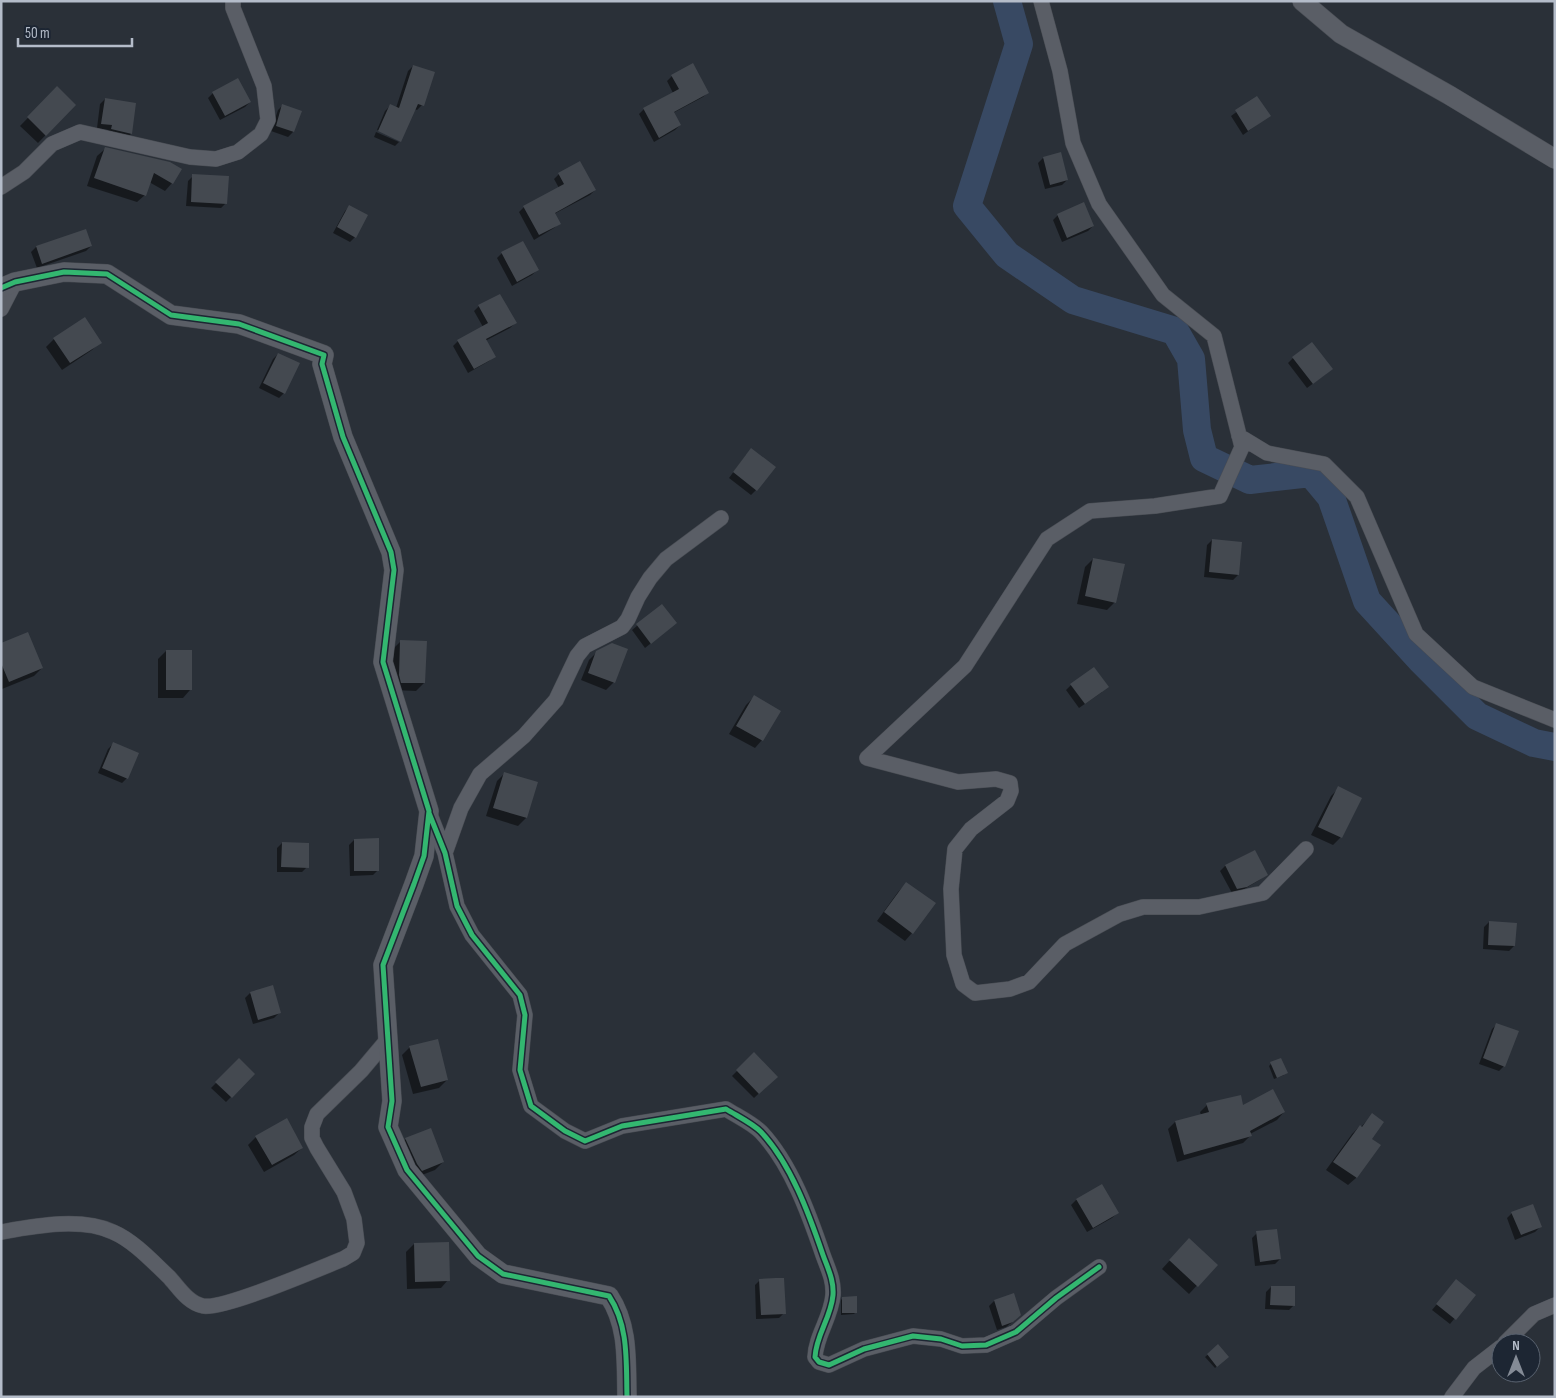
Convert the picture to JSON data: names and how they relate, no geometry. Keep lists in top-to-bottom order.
{
  "scale_bar": "50 m",
  "north": "top"
}
